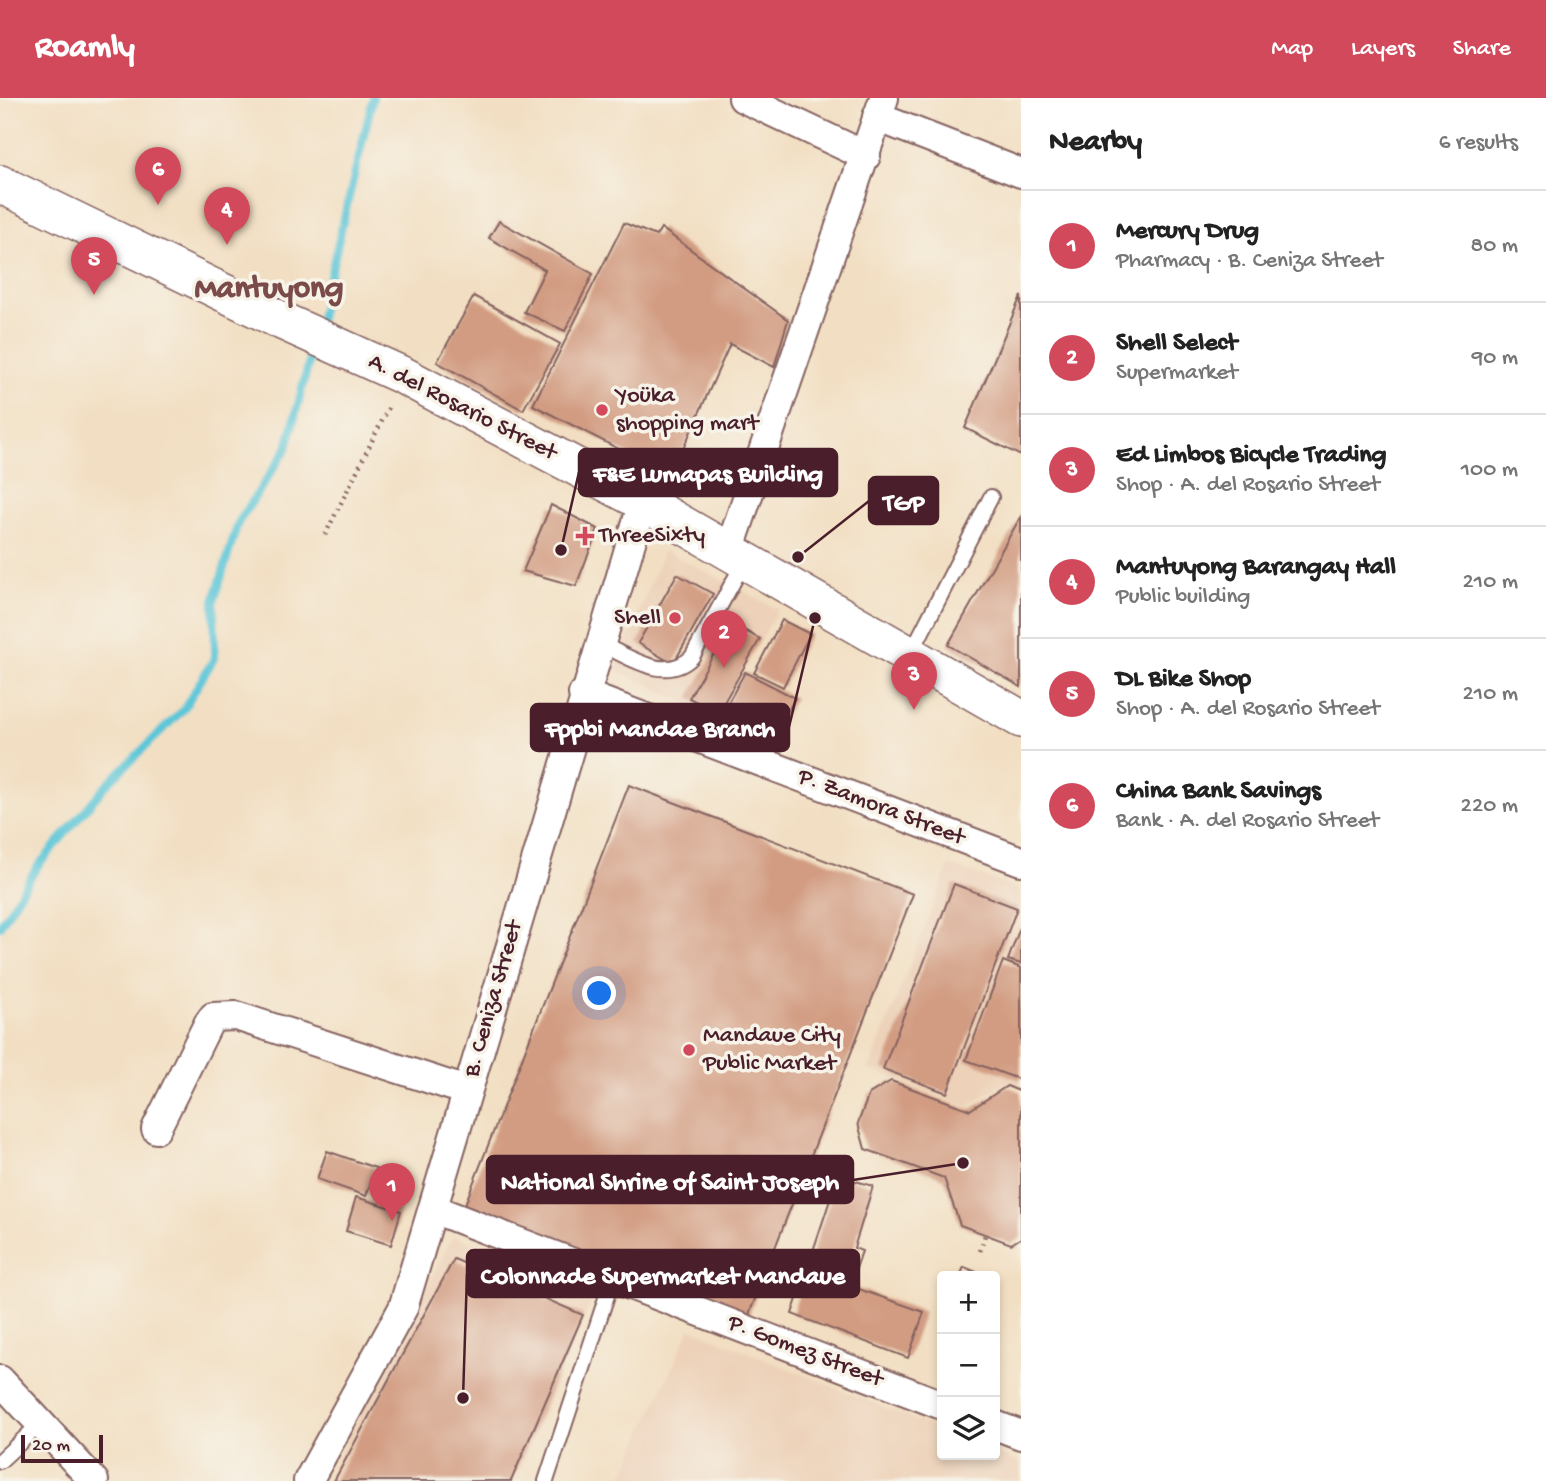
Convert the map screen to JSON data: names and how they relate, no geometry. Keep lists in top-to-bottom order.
{
  "streets": {
    "street": [
      "A. del Rosario Street",
      "P. Zamora Street",
      "B. Ceniza Street",
      "P. Gomez Street"
    ]
  },
  "crossings": [
    ["A. del Rosario Street", "B. Ceniza Street"],
    ["P. Zamora Street", "B. Ceniza Street"],
    ["B. Ceniza Street", "P. Gomez Street"]
  ],
  "districts": ["Mantuyong"],
  "places": {
    "other": [
      "Yoüka shopping mart",
      "F&E Lumapas Building",
      "TGP",
      "Shell",
      "Fppbi Mandae Branch",
      "Mandaue City Public Market",
      "National Shrine of Saint Joseph",
      "Colonnade Supermarket Mandaue"
    ],
    "health": ["ThreeSixty"]
  },
  "scale_bar": "20 m",
  "page": {
    "header": "Roamly",
    "nav": ["Map", "Layers", "Share"],
    "heading": ["Nearby", "6 results"],
    "pins": [
      "6",
      "4",
      "5",
      "2",
      "3",
      "1"
    ],
    "list": [
      {
        "mark": "1",
        "name": "Mercury Drug",
        "note": "Pharmacy · B. Ceniza Street",
        "value": "80 m"
      },
      {
        "mark": "2",
        "name": "Shell Select",
        "note": "Supermarket",
        "value": "90 m"
      },
      {
        "mark": "3",
        "name": "Ed Limbos Bicycle Trading",
        "note": "Shop · A. del Rosario Street",
        "value": "100 m"
      },
      {
        "mark": "4",
        "name": "Mantuyong Barangay Hall",
        "note": "Public building",
        "value": "210 m"
      },
      {
        "mark": "5",
        "name": "DL Bike Shop",
        "note": "Shop · A. del Rosario Street",
        "value": "210 m"
      },
      {
        "mark": "6",
        "name": "China Bank Savings",
        "note": "Bank · A. del Rosario Street",
        "value": "220 m"
      }
    ],
    "map_buttons": ["+", "−"],
    "scale": "20 m"
  }
}
